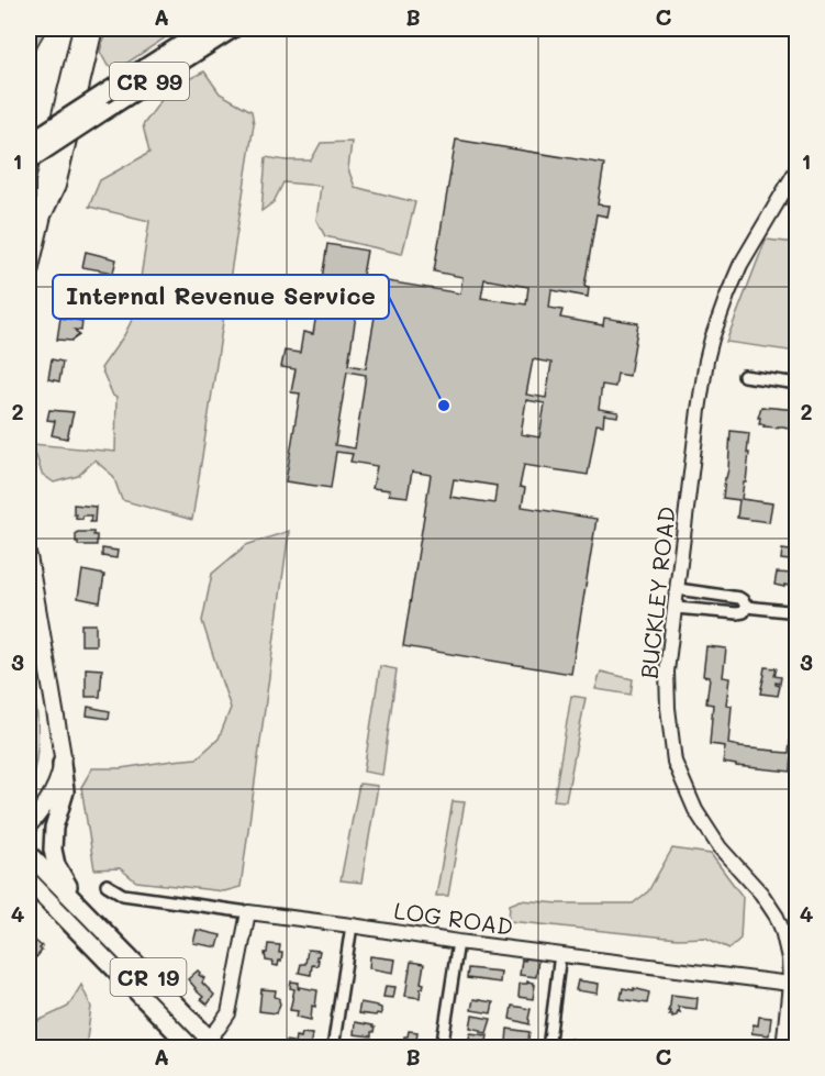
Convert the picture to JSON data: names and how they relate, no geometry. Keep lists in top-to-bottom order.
{
  "streets": {
    "main road": ["CR 99", "CR 19"],
    "street": ["BUCKLEY ROAD", "LOG ROAD"]
  },
  "crossings": [
    ["BUCKLEY ROAD", "LOG ROAD"]
  ],
  "places": ["Internal Revenue Service"],
  "grid": {
    "columns": ["A", "B", "C"],
    "rows": [
      "1",
      "2",
      "3",
      "4"
    ]
  }
}
